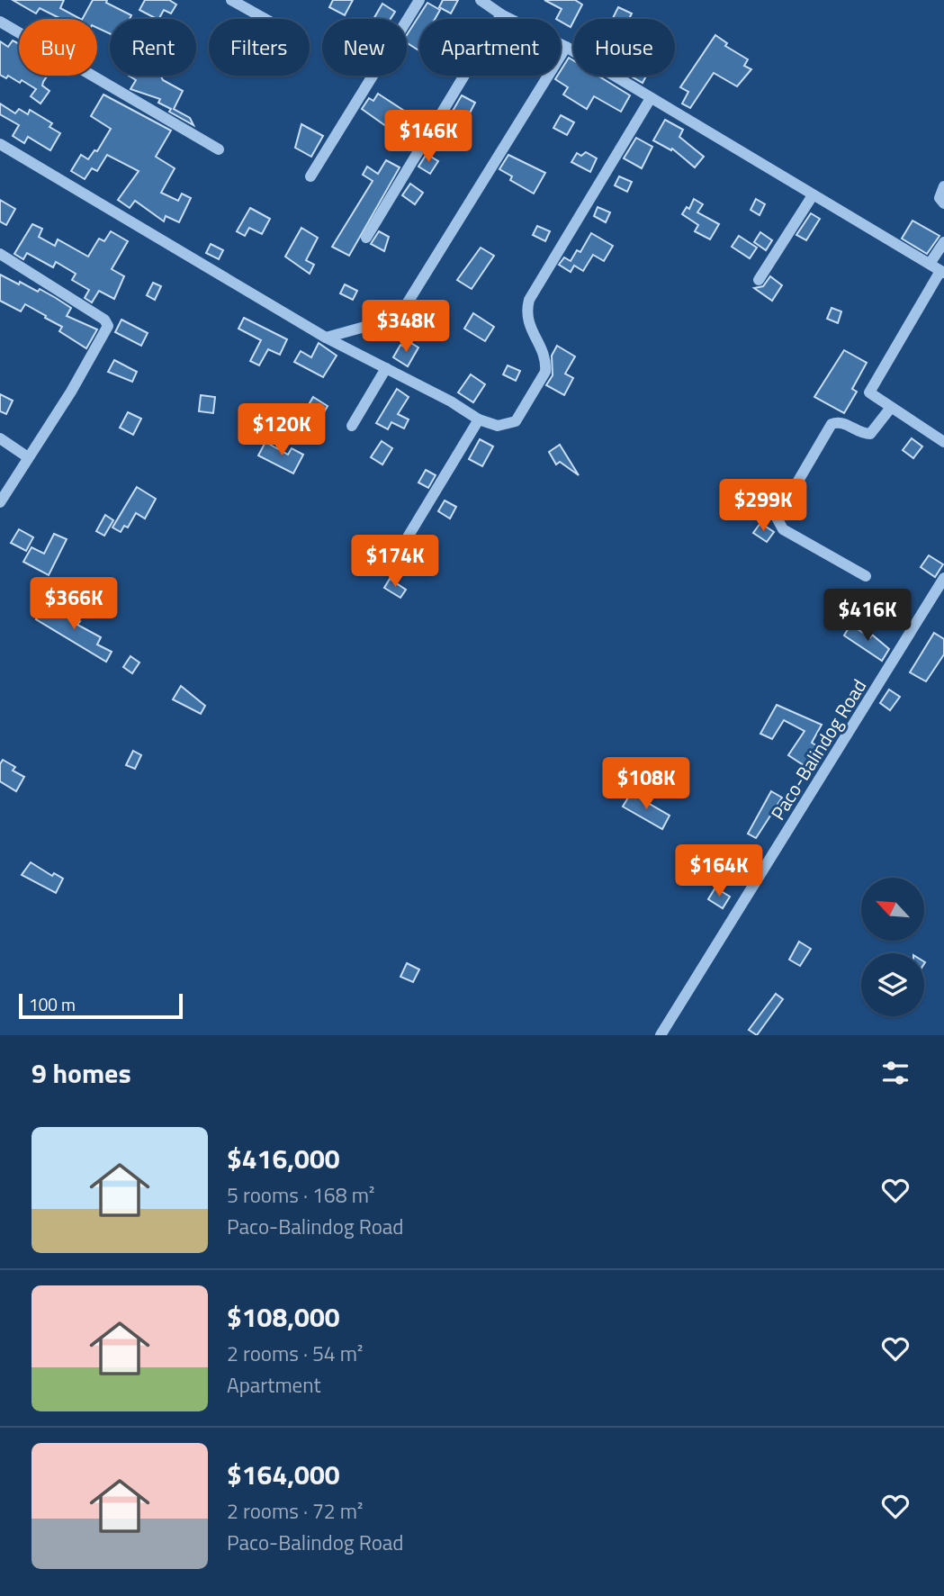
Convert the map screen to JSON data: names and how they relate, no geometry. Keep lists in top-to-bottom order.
{
  "streets": {
    "street": ["Paco-Balindog Road"]
  },
  "scale_bar": "100 m",
  "north": "top left",
  "page": {
    "chip": [
      "Buy",
      "Rent",
      "Filters",
      "New",
      "Apartment",
      "House"
    ],
    "price": [
      "$146K",
      "$348K",
      "$120K",
      "$299K",
      "$174K",
      "$366K",
      "$416K",
      "$108K",
      "$164K"
    ],
    "scale": "100 m",
    "heading": "9 homes",
    "list": [
      {
        "name": "$416,000",
        "note": "5 rooms · 168 m² · Paco-Balindog Road"
      },
      {
        "name": "$108,000",
        "note": "2 rooms · 54 m² · Apartment"
      },
      {
        "name": "$164,000",
        "note": "2 rooms · 72 m² · Paco-Balindog Road"
      }
    ]
  }
}
